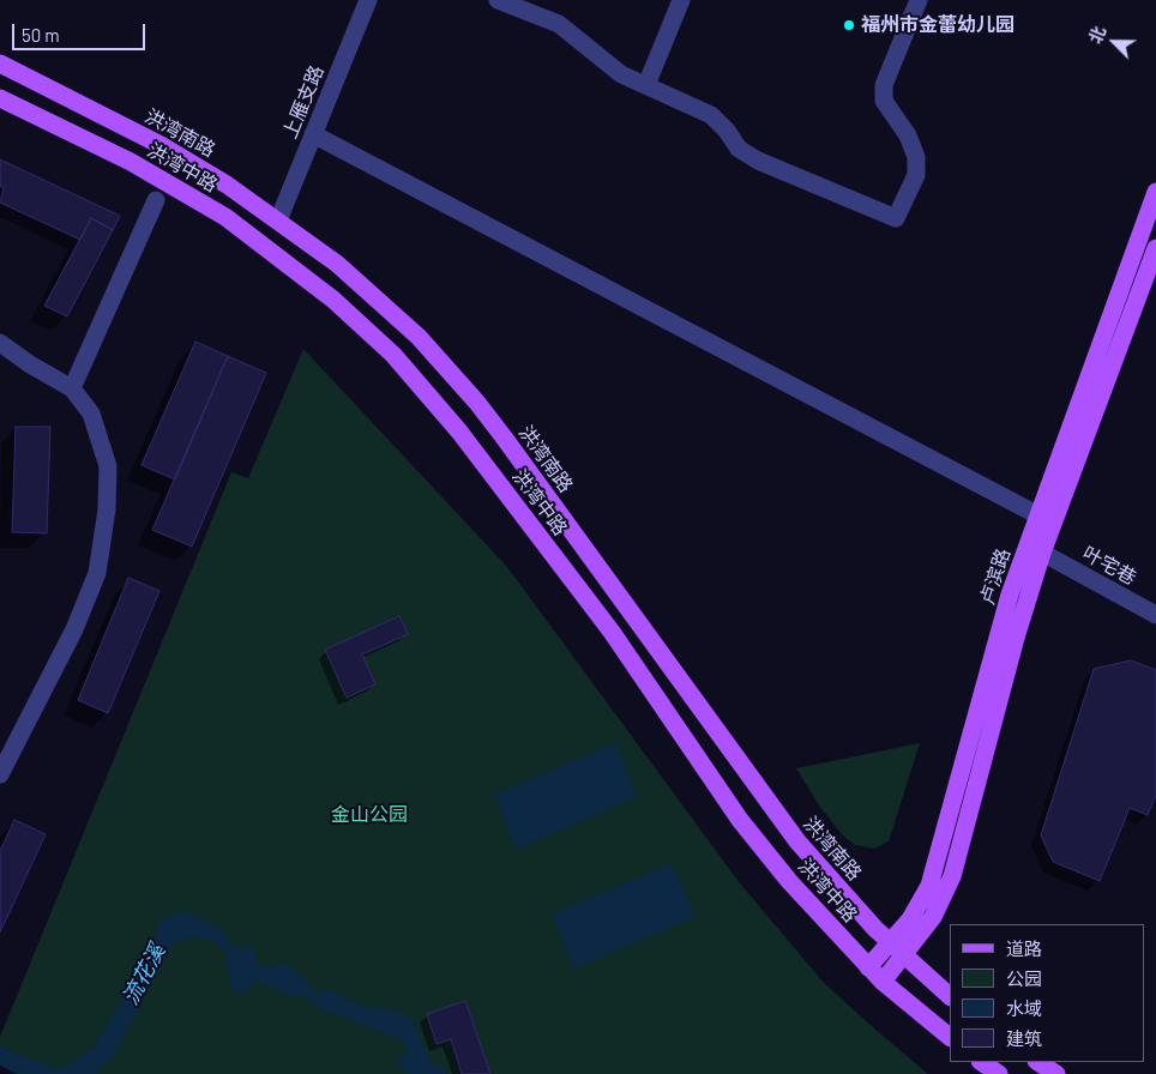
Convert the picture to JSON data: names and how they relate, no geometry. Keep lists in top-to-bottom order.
{
  "streets": {
    "main road": ["洪湾南路", "洪湾中路", "卢滨路"],
    "street": ["上雁支路", "叶宅巷"]
  },
  "crossings": [
    ["上雁支路", "洪湾南路"],
    ["洪湾南路", "卢滨路"],
    ["洪湾中路", "卢滨路"]
  ],
  "water": ["流花溪"],
  "parks": ["金山公园"],
  "places": ["福州市金蕾幼儿园"],
  "legend": [
    "道路",
    "公园",
    "水域",
    "建筑"
  ],
  "scale_bar": "50 m",
  "north": "top left"
}
